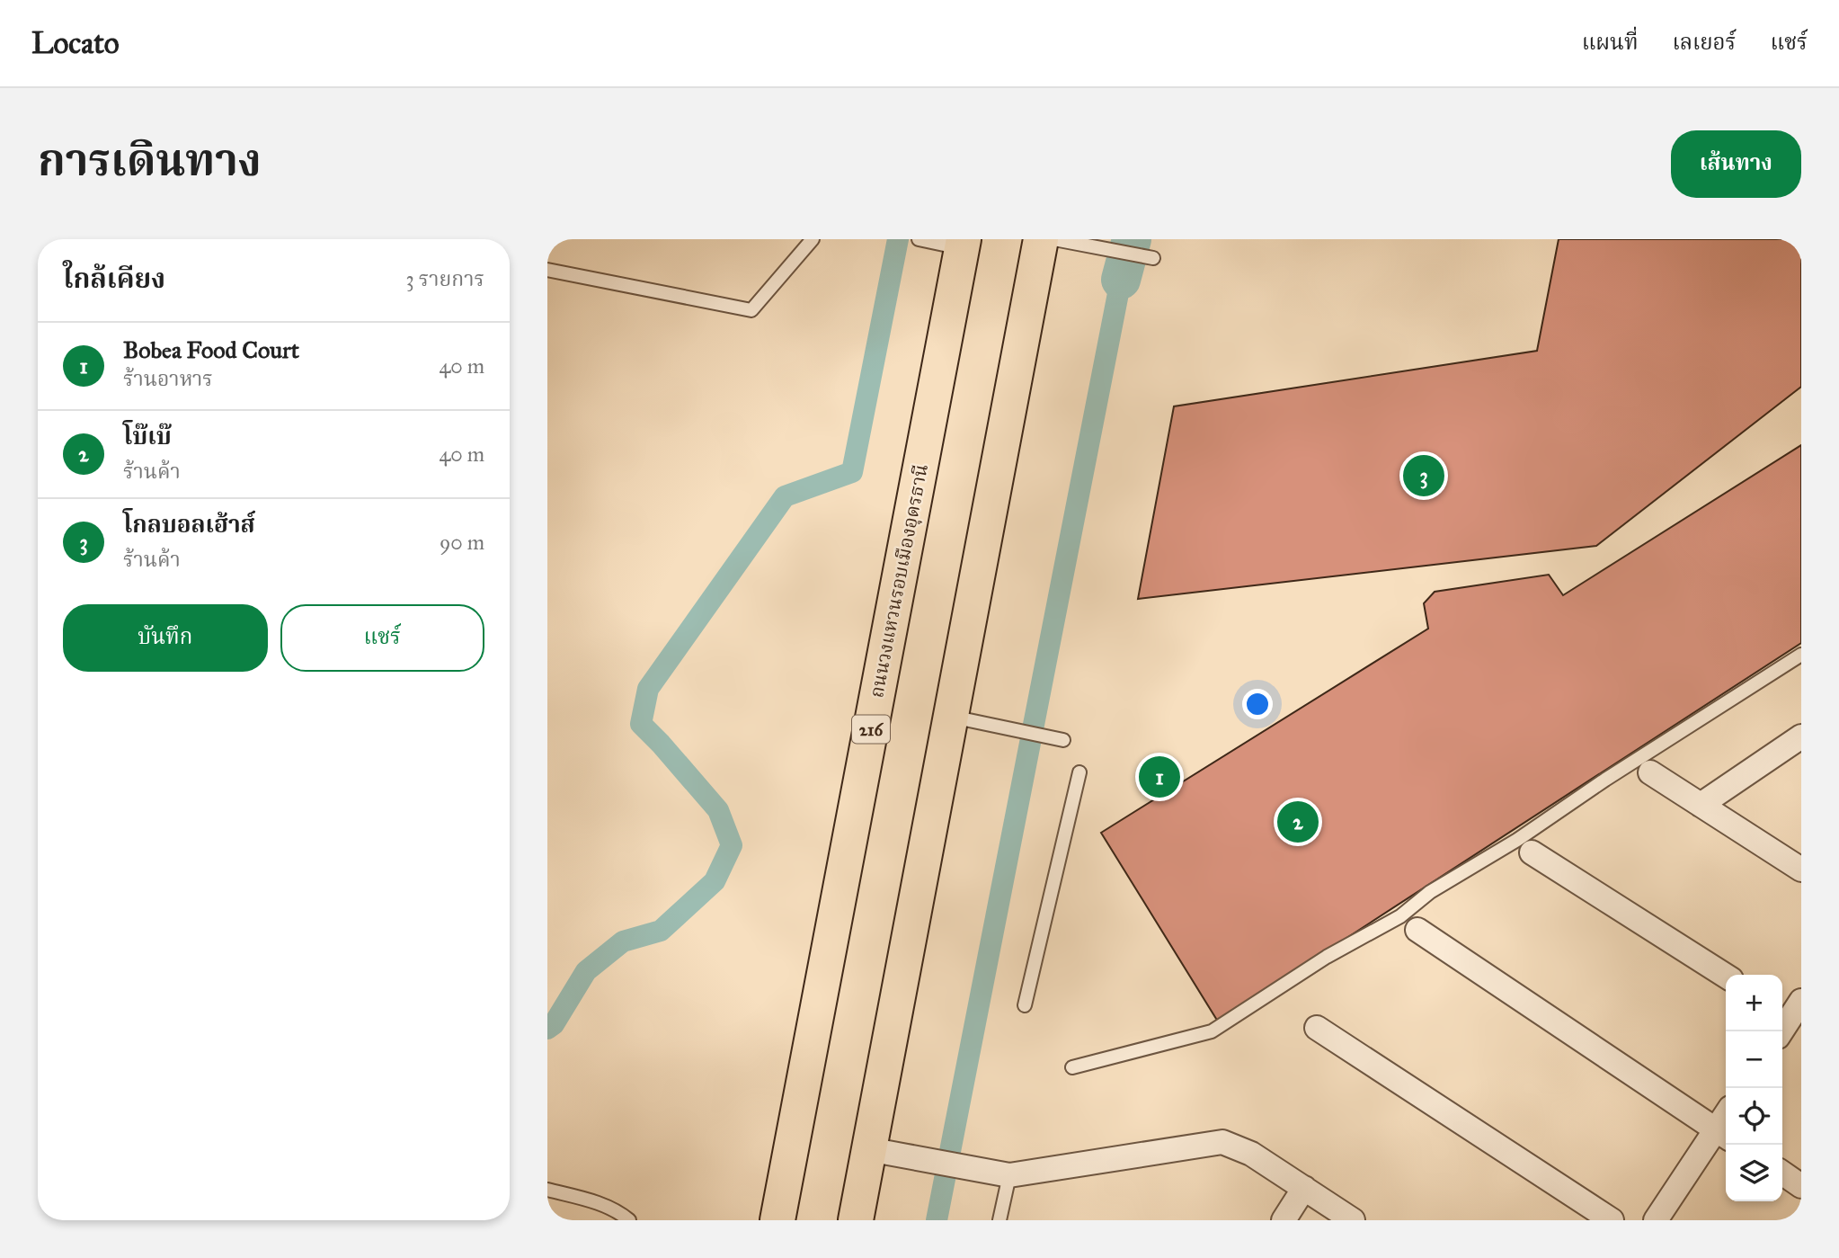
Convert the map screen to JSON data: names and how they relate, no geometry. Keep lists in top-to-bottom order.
{
  "streets": {
    "highway": ["ถนนวงแหวนรอบเมืองอุดรธานี", "216"]
  },
  "page": {
    "header": "Locato",
    "nav": ["แผนที่", "เลเยอร์", "แชร์"],
    "title": "การเดินทาง",
    "buttons": [
      "เส้นทาง",
      ["บันทึก", "แชร์"]
    ],
    "heading": ["ใกล้เคียง", "3 รายการ"],
    "list": [
      {
        "mark": "1",
        "name": "Bobea Food Court",
        "note": "ร้านอาหาร",
        "value": "40 m"
      },
      {
        "mark": "2",
        "name": "โบ๊เบ๊",
        "note": "ร้านค้า",
        "value": "40 m"
      },
      {
        "mark": "3",
        "name": "โกลบอลเฮ้าส์",
        "note": "ร้านค้า",
        "value": "90 m"
      }
    ],
    "pins": ["3", "1", "2"],
    "map_buttons": ["+", "−"]
  }
}
